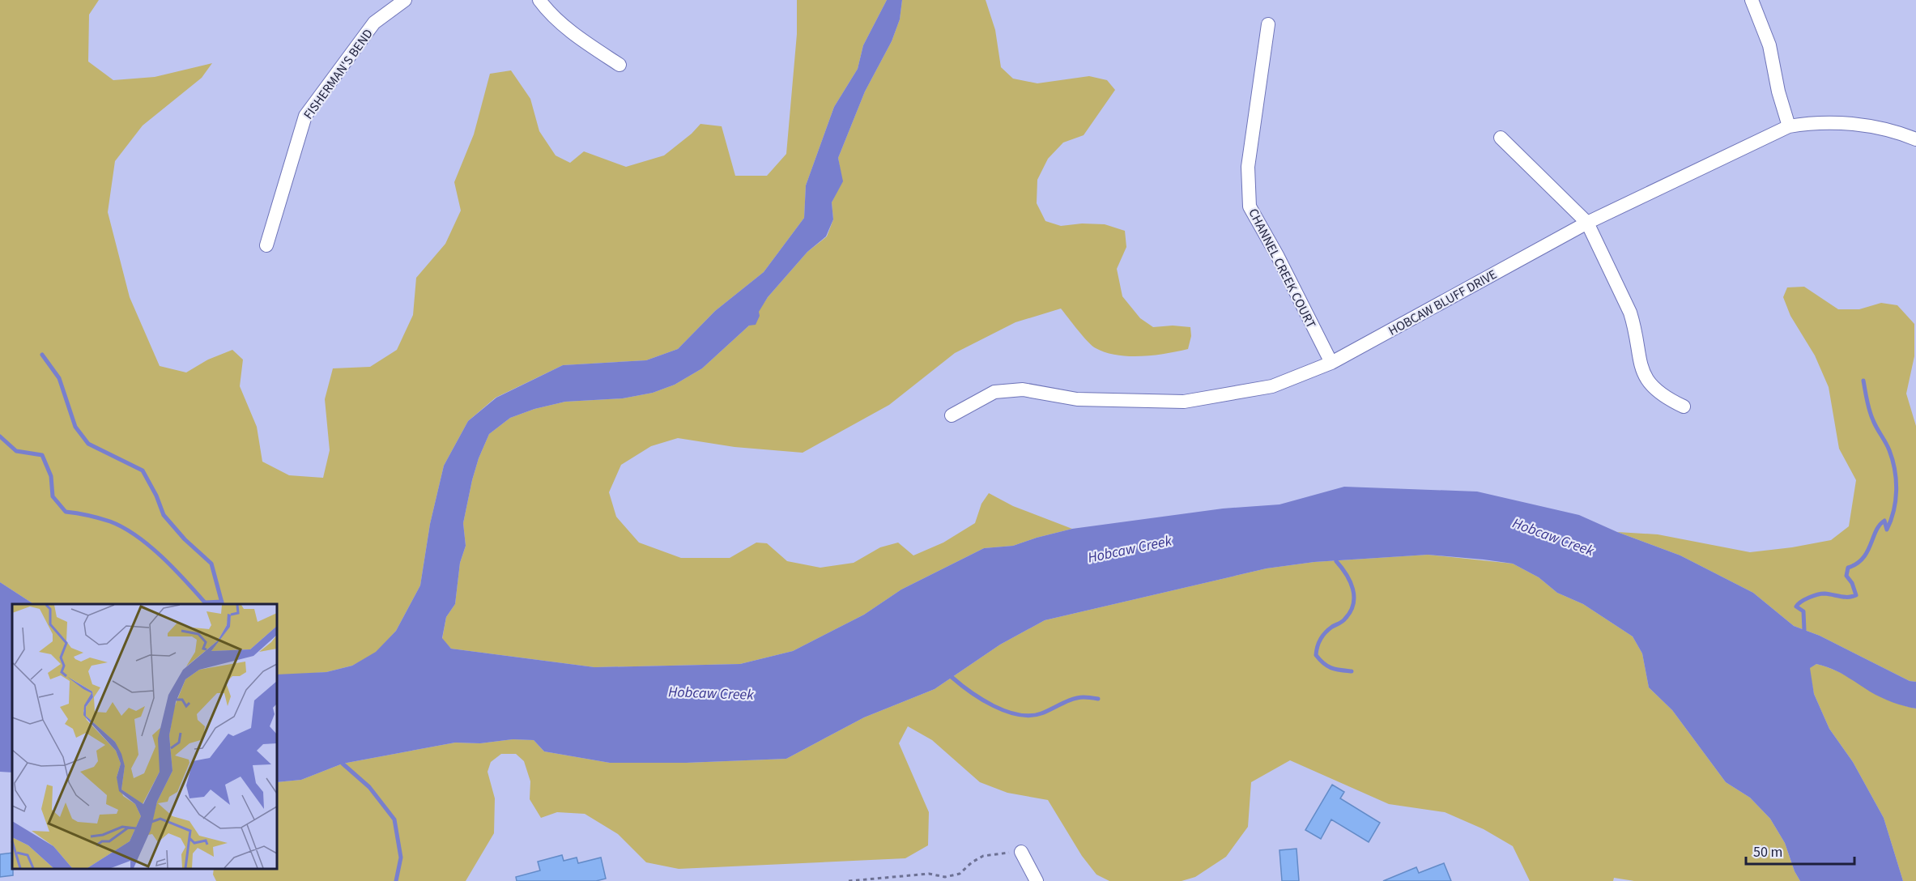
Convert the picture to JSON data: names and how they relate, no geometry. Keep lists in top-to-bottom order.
{
  "streets": {
    "street": ["FISHERMAN'S BEND", "CHANNEL CREEK COURT", "HOBCAW BLUFF DRIVE"]
  },
  "crossings": [
    ["CHANNEL CREEK COURT", "HOBCAW BLUFF DRIVE"]
  ],
  "water": ["Hobcaw Creek"],
  "scale_bar": "50 m"
}
